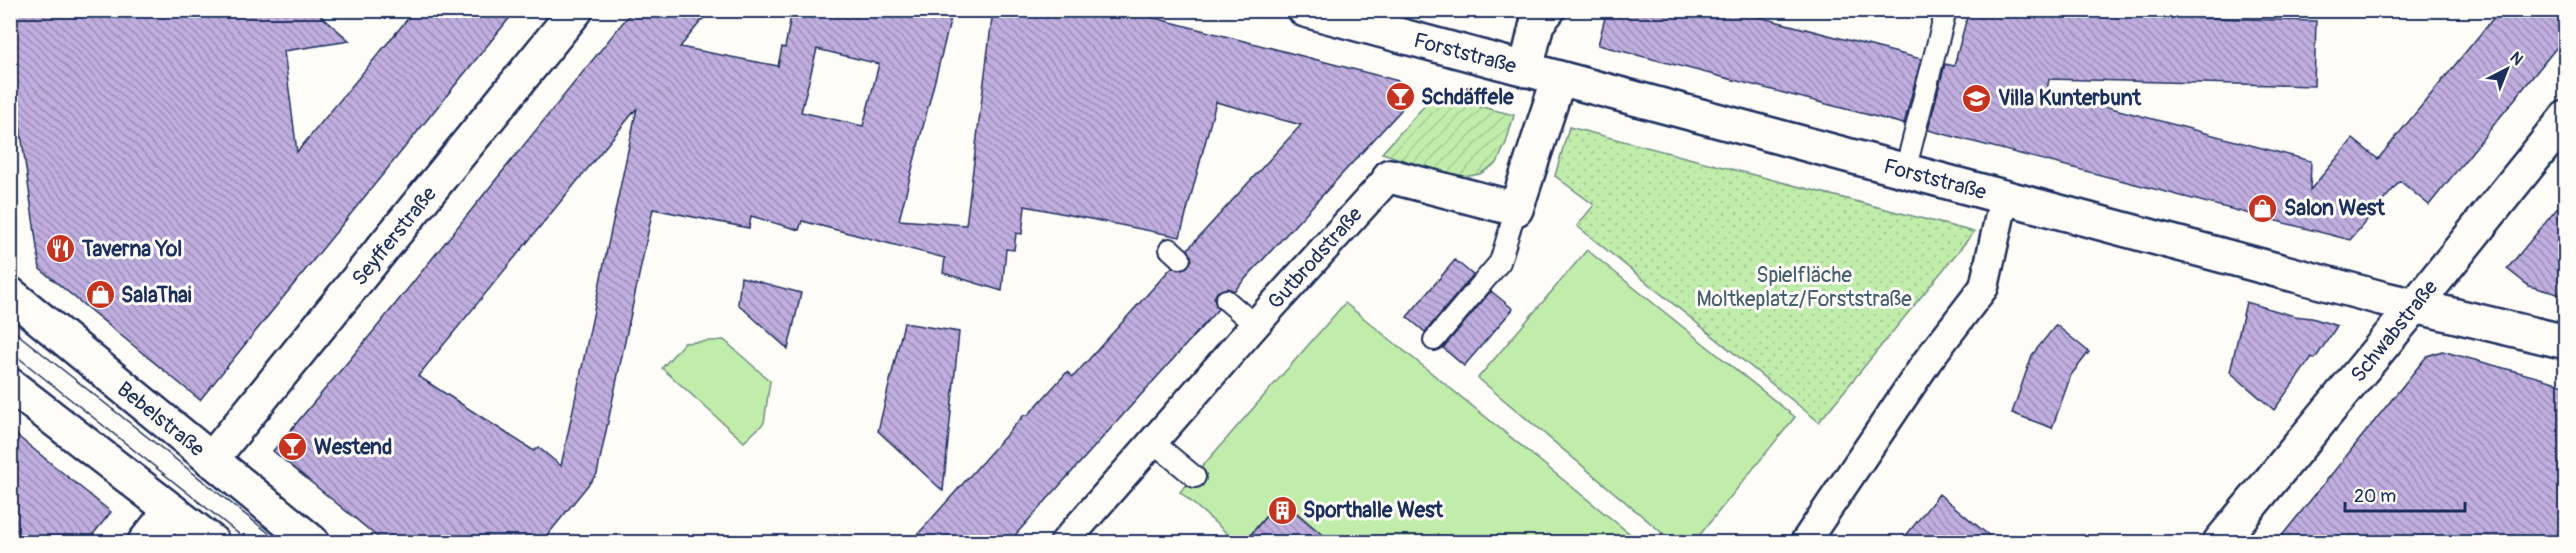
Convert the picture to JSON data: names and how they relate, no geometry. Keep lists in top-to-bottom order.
{
  "streets": {
    "street": [
      "Forststraße",
      "Seyfferstraße",
      "Gutbrodstraße",
      "Schwabstraße",
      "Bebelstraße"
    ]
  },
  "crossings": [
    ["Forststraße", "Schwabstraße"],
    ["Seyfferstraße", "Bebelstraße"]
  ],
  "parks": ["Spielfläche Moltkeplatz/Forststraße"],
  "places": {
    "bar": ["Schdäffele", "Westend"],
    "school or university": ["Villa Kunterbunt"],
    "shop": ["Salon West", "SalaThai"],
    "restaurant": ["Taverna Yol"],
    "building": ["Sporthalle West"]
  },
  "scale_bar": "20 m",
  "north": "top right"
}
